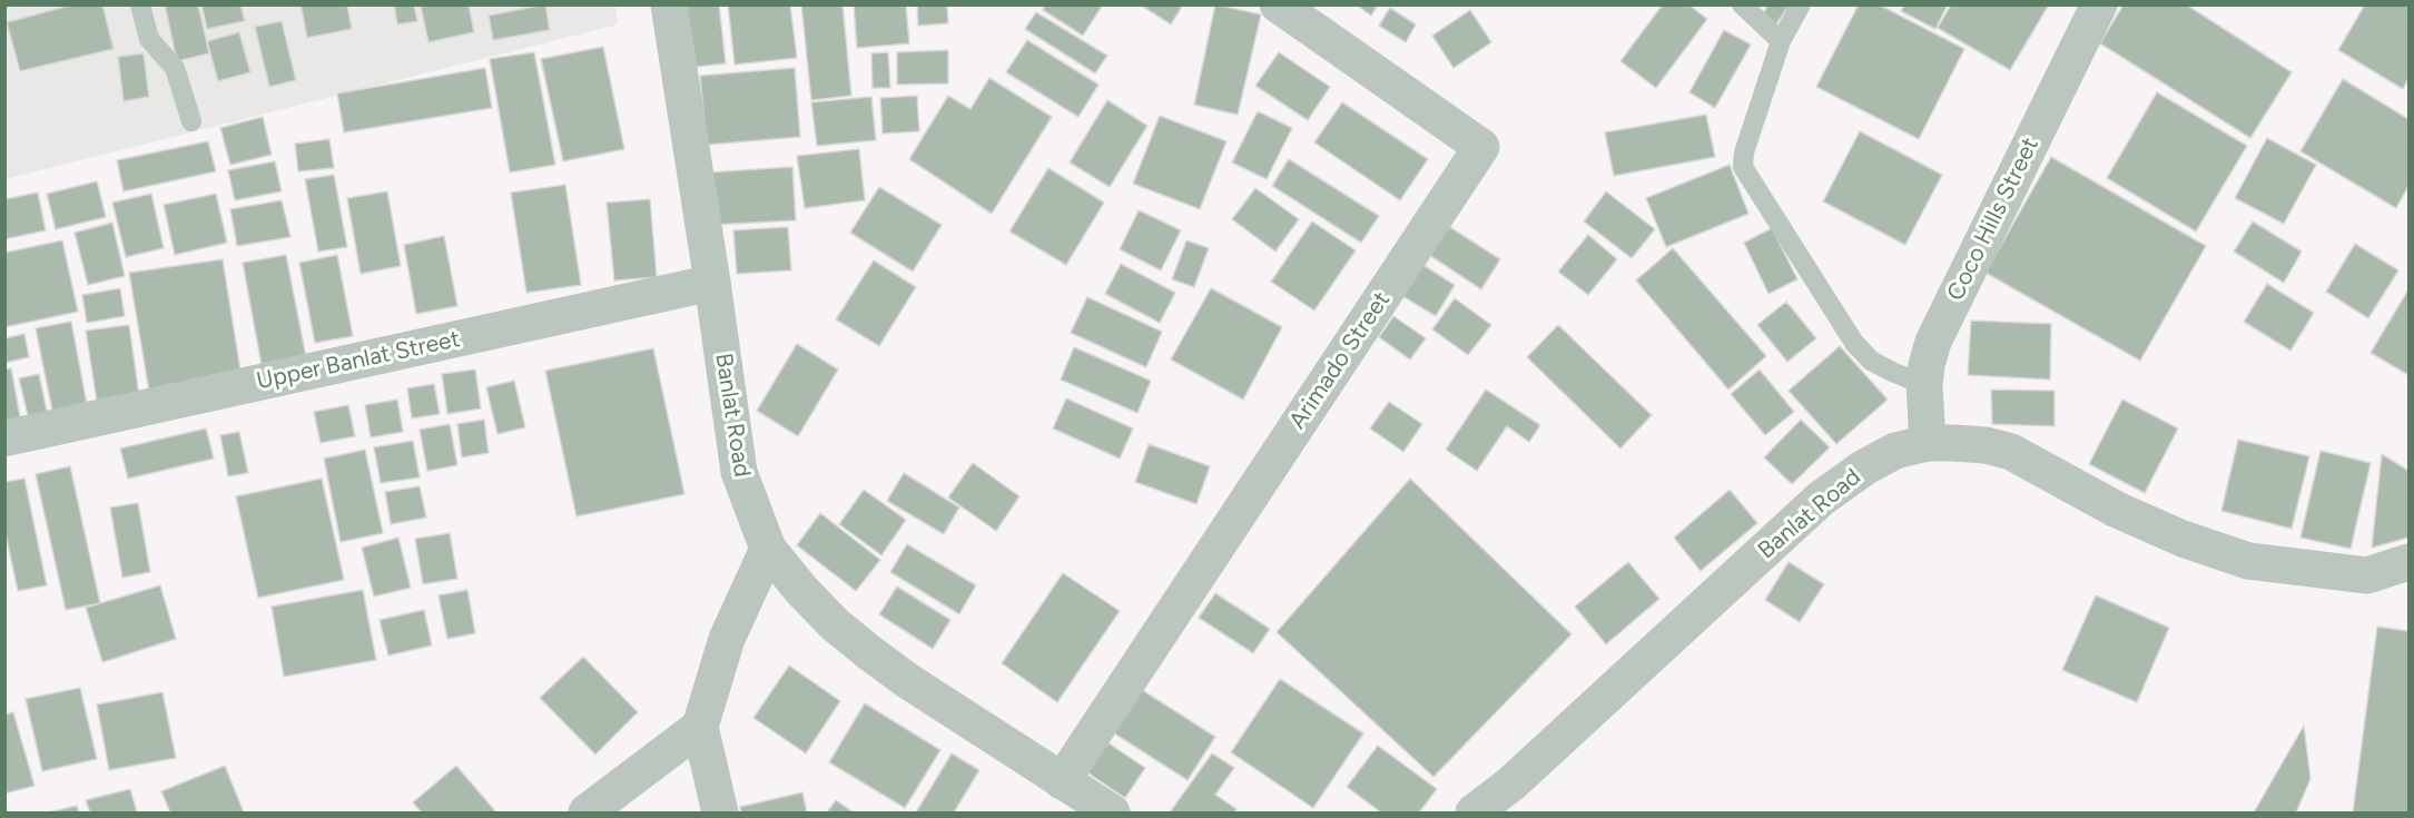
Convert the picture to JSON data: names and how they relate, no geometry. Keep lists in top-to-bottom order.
{
  "streets": {
    "street": [
      "Coco Hills Street",
      "Upper Banlat Street",
      "Arimado Street",
      "Banlat Road"
    ]
  },
  "crossings": [
    ["Coco Hills Street", "Banlat Road"],
    ["Upper Banlat Street", "Banlat Road"],
    ["Arimado Street", "Banlat Road"]
  ]
}
